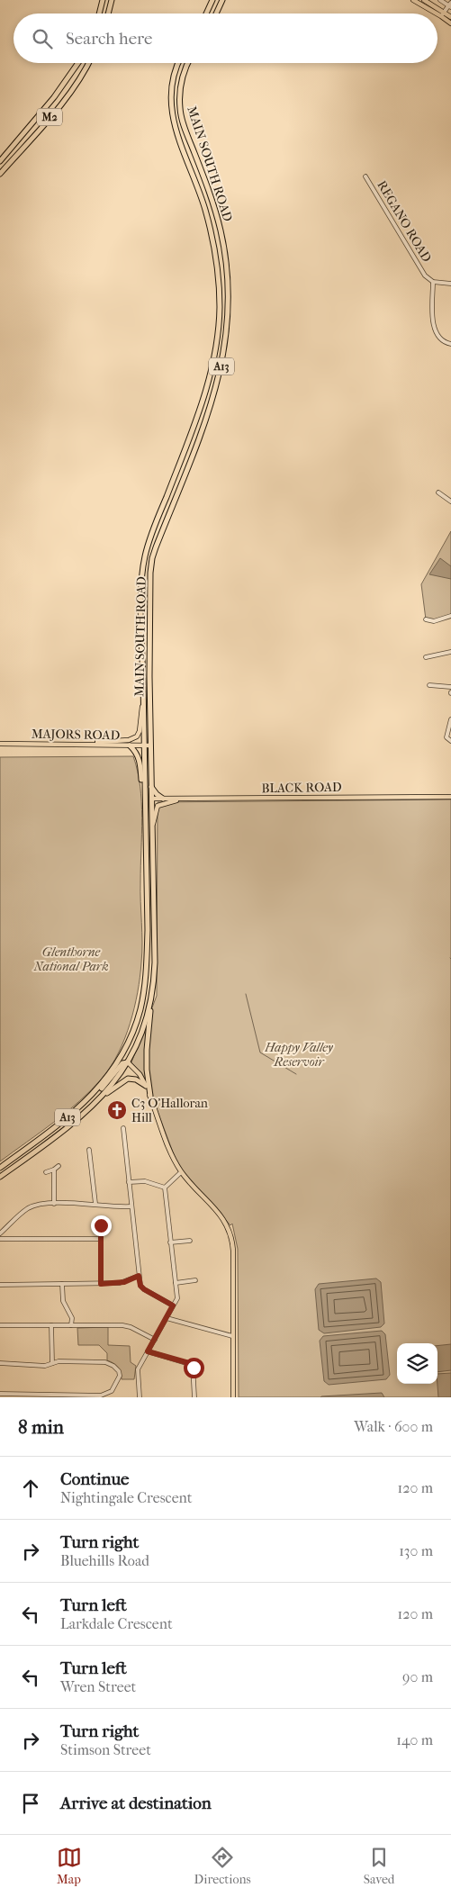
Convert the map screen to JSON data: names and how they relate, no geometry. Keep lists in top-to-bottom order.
{
  "streets": {
    "highway": ["M2", "MAIN SOUTH ROAD", "A13"],
    "main road": ["MAJORS ROAD", "BLACK ROAD"],
    "street": ["REGANO ROAD"]
  },
  "crossings": [
    ["MAIN SOUTH ROAD", "A13"],
    ["MAIN SOUTH ROAD", "MAJORS ROAD"],
    ["MAIN SOUTH ROAD", "BLACK ROAD"],
    ["A13", "MAJORS ROAD"],
    ["A13", "BLACK ROAD"]
  ],
  "parks": ["Glenthorne National Park", "Happy Valley Reservoir"],
  "places": {
    "church": ["C3 O'Halloran Hill"]
  },
  "page": {
    "search": "Search here",
    "heading": ["8 min", "Walk · 600 m"],
    "list": [
      ["Continue", "Nightingale Crescent", "120 m"],
      ["Turn right", "Bluehills Road", "130 m"],
      ["Turn left", "Larkdale Crescent", "120 m"],
      ["Turn left", "Wren Street", "90 m"],
      ["Turn right", "Stimson Street", "140 m"],
      "Arrive at destination"
    ],
    "nav": ["Map", "Directions", "Saved"]
  }
}
